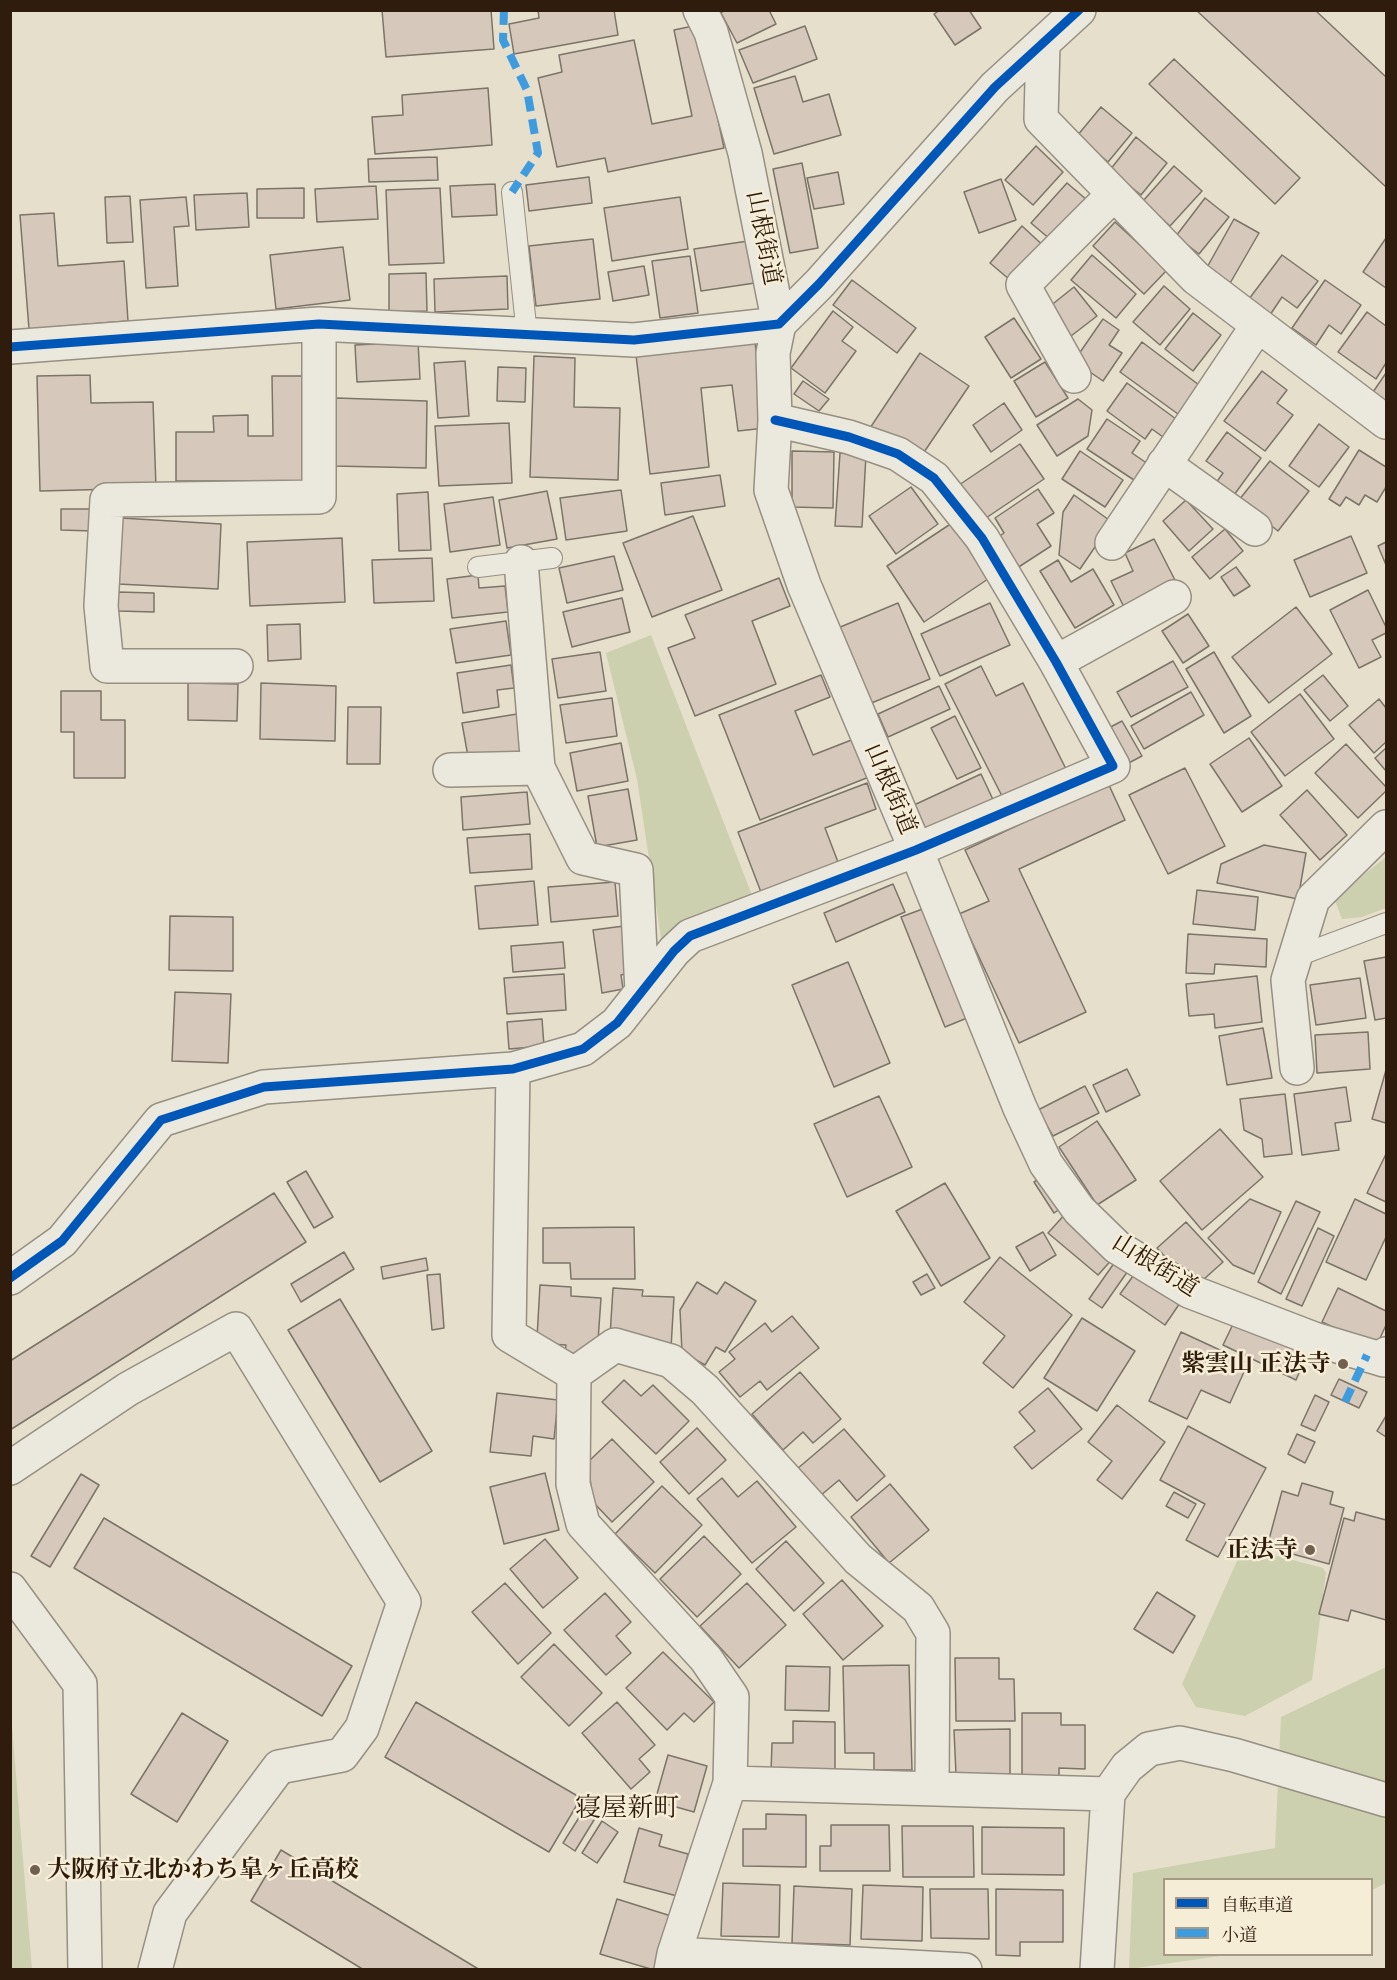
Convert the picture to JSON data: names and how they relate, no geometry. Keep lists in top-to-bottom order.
{
  "streets": {
    "street": ["山根街道"]
  },
  "districts": ["寝屋新町"],
  "places": ["紫雲山 正法寺", "正法寺", "大阪府立北かわち皐ヶ丘高校"],
  "legend": ["自転車道", "小道"]
}
